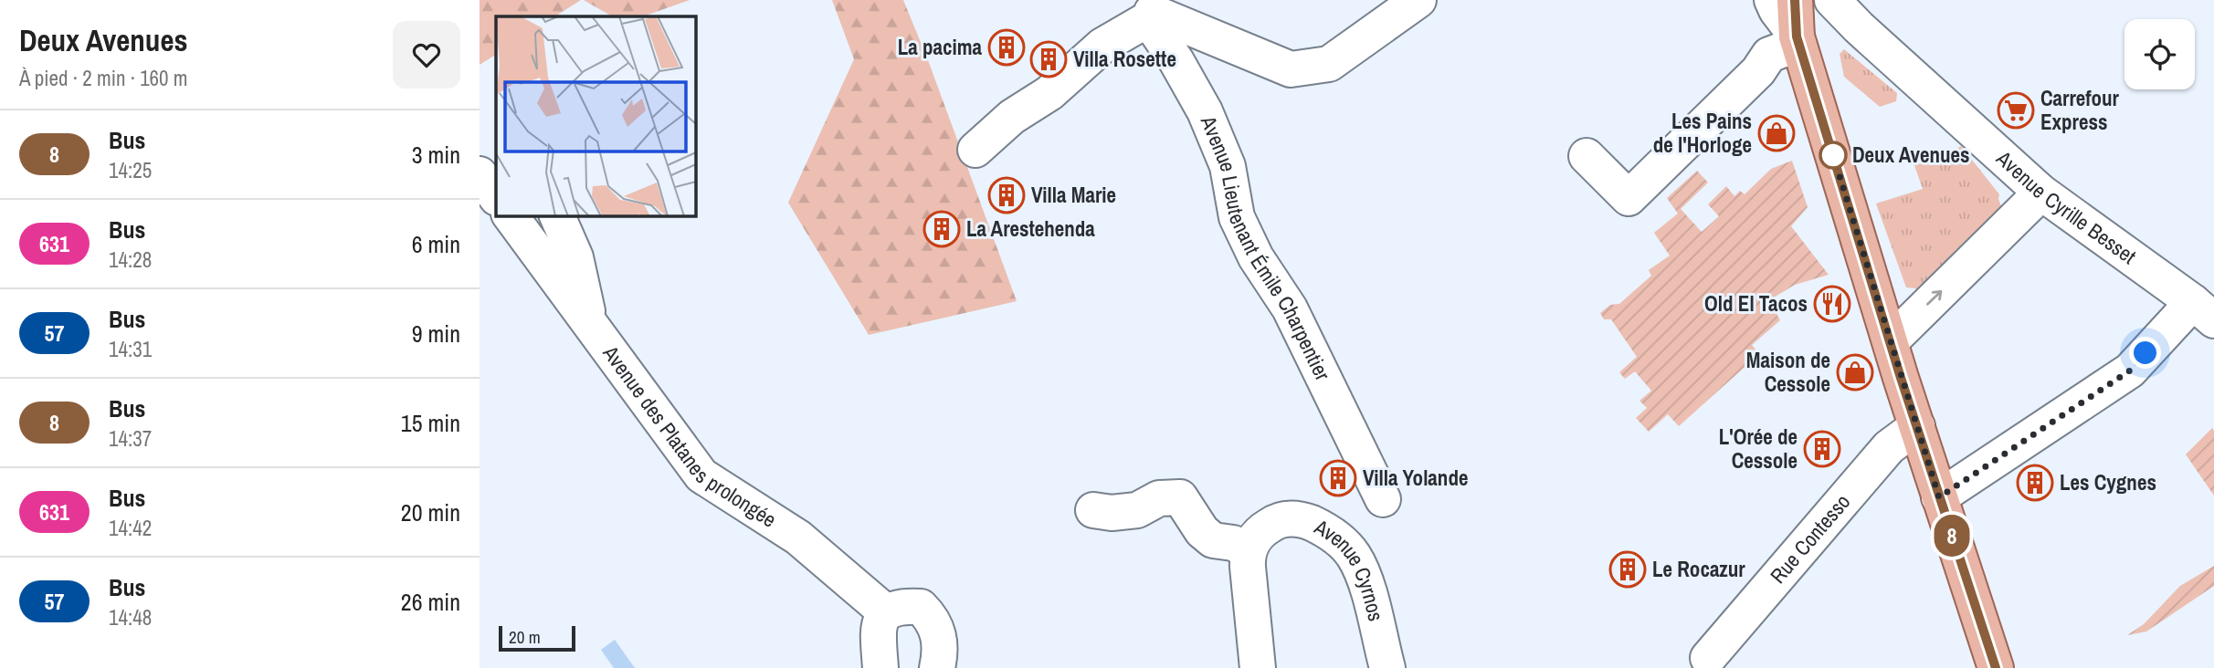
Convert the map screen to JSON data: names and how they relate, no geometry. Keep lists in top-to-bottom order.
{
  "streets": {
    "street": [
      "Avenue Cyrille Besset",
      "Avenue Lieutenant Émile Charpentier",
      "Avenue des Platanes prolongée",
      "Rue Contesso",
      "Avenue Cyrnos"
    ]
  },
  "places": {
    "building": [
      "La pacima",
      "Villa Rosette",
      "Villa Marie",
      "La Arestehenda",
      "L'Orée de Cessole",
      "Villa Yolande",
      "Les Cygnes",
      "Le Rocazur"
    ],
    "supermarket": ["Carrefour Express"],
    "shop": ["Les Pains de l'Horloge", "Maison de Cessole"],
    "other": ["Deux Avenues"],
    "restaurant": ["Old El Tacos"]
  },
  "lines": ["bus line 8"],
  "scale_bar": "20 m",
  "page": {
    "heading": ["Deux Avenues", "À pied · 2 min · 160 m"],
    "on_map": "8",
    "list": [
      {
        "mark": "8",
        "name": "Bus",
        "note": "14:25",
        "value": "3 min"
      },
      {
        "mark": "631",
        "name": "Bus",
        "note": "14:28",
        "value": "6 min"
      },
      {
        "mark": "57",
        "name": "Bus",
        "note": "14:31",
        "value": "9 min"
      },
      {
        "mark": "8",
        "name": "Bus",
        "note": "14:37",
        "value": "15 min"
      },
      {
        "mark": "631",
        "name": "Bus",
        "note": "14:42",
        "value": "20 min"
      },
      {
        "mark": "57",
        "name": "Bus",
        "note": "14:48",
        "value": "26 min"
      }
    ],
    "scale": "20 m"
  }
}
